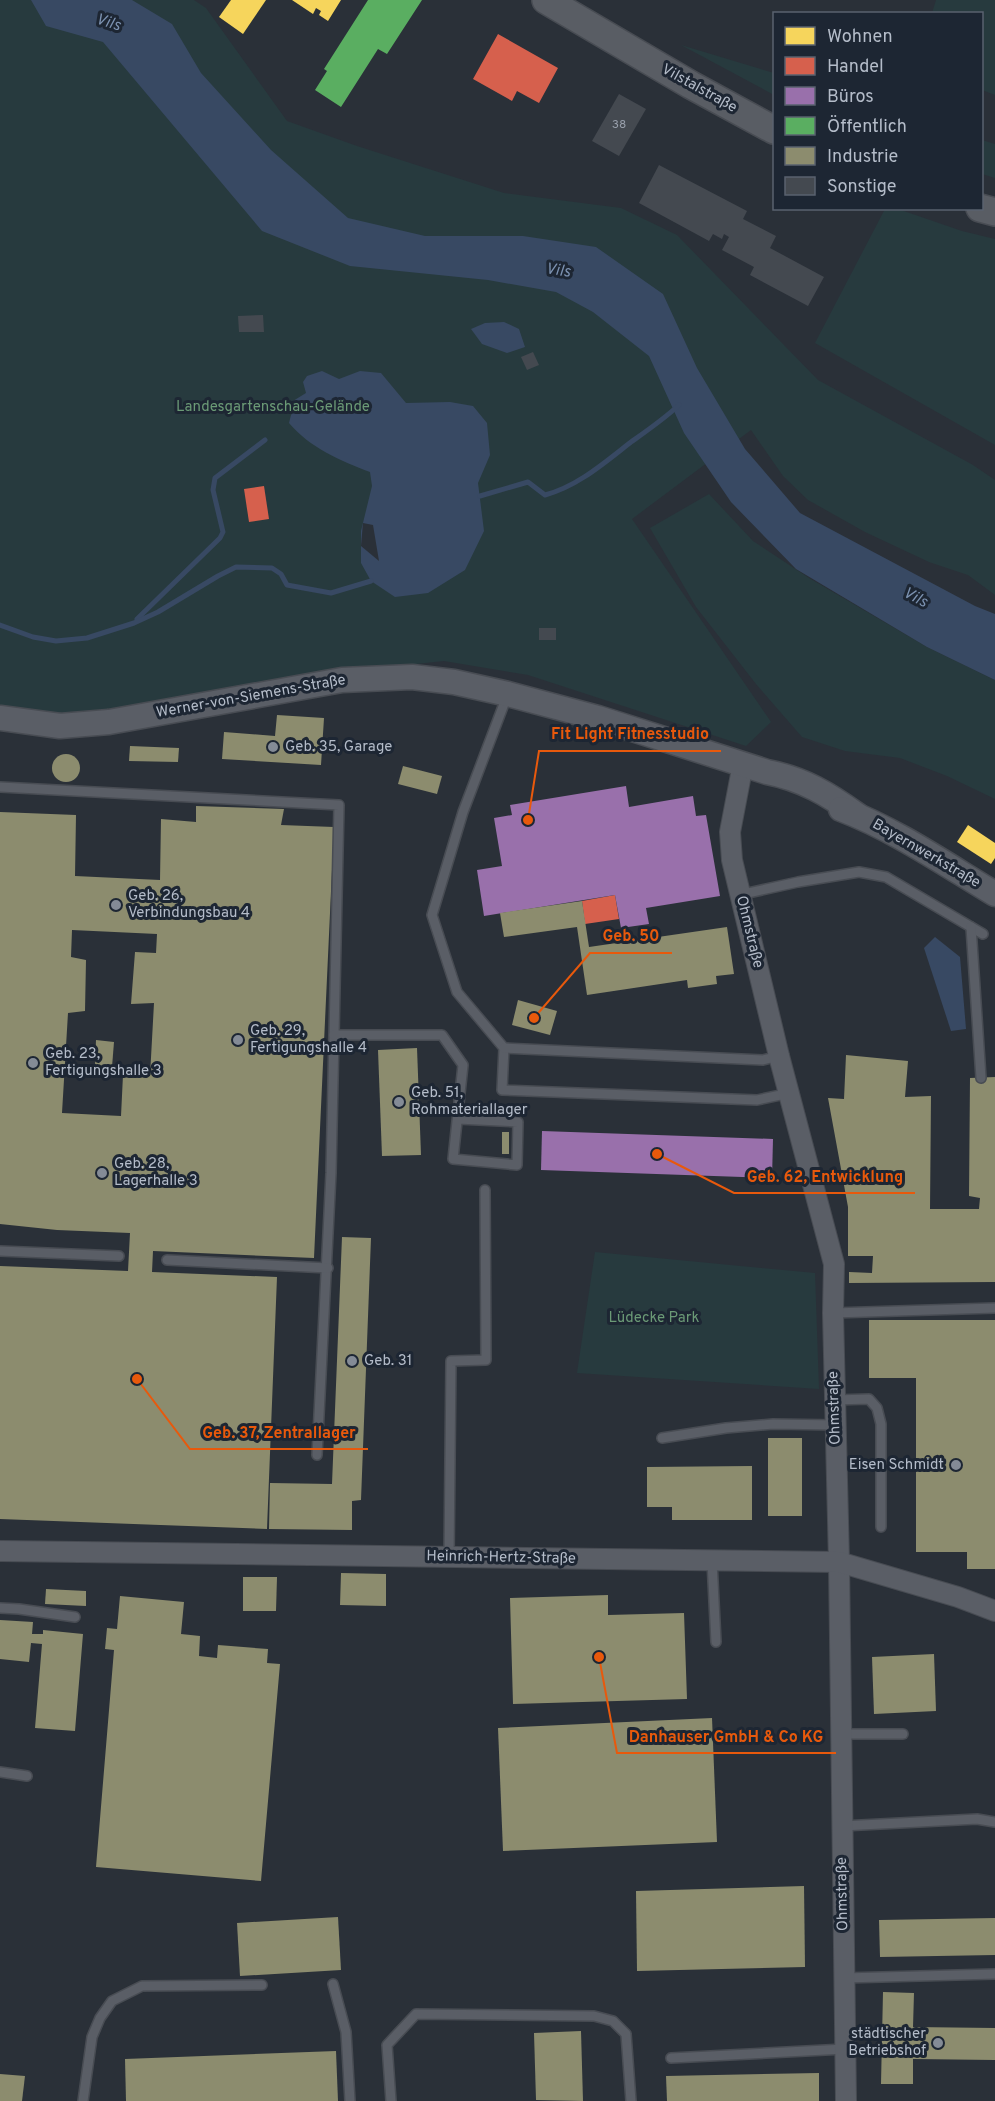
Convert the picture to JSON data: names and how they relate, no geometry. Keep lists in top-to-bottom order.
{
  "streets": {
    "main road": ["Vilstalstraße"],
    "street": [
      "Werner-von-Siemens-Straße",
      "Bayernwerkstraße",
      "Ohmstraße",
      "Heinrich-Hertz-Straße"
    ]
  },
  "crossings": [
    ["Werner-von-Siemens-Straße", "Bayernwerkstraße"],
    ["Werner-von-Siemens-Straße", "Ohmstraße"],
    ["Bayernwerkstraße", "Ohmstraße"],
    ["Ohmstraße", "Heinrich-Hertz-Straße"]
  ],
  "water": ["Vils"],
  "parks": ["Landesgartenschau-Gelände", "Lüdecke Park"],
  "places": [
    "Geb. 35, Garage",
    "Fit Light Fitnesstudio",
    "Geb. 26, Verbindungsbau 4",
    "Geb. 50",
    "Geb. 29, Fertigungshalle 4",
    "Geb. 23, Fertigungshalle 3",
    "Geb. 51, Rohmateriallager",
    "Geb. 62, Entwicklung",
    "Geb. 28, Lagerhalle 3",
    "Geb. 31",
    "Geb. 37, Zentrallager",
    "Eisen Schmidt",
    "Danhauser GmbH & Co KG",
    "städtischer Betriebshof"
  ],
  "house_numbers": ["38"],
  "legend": [
    "Wohnen",
    "Handel",
    "Büros",
    "Öffentlich",
    "Industrie",
    "Sonstige"
  ]
}
